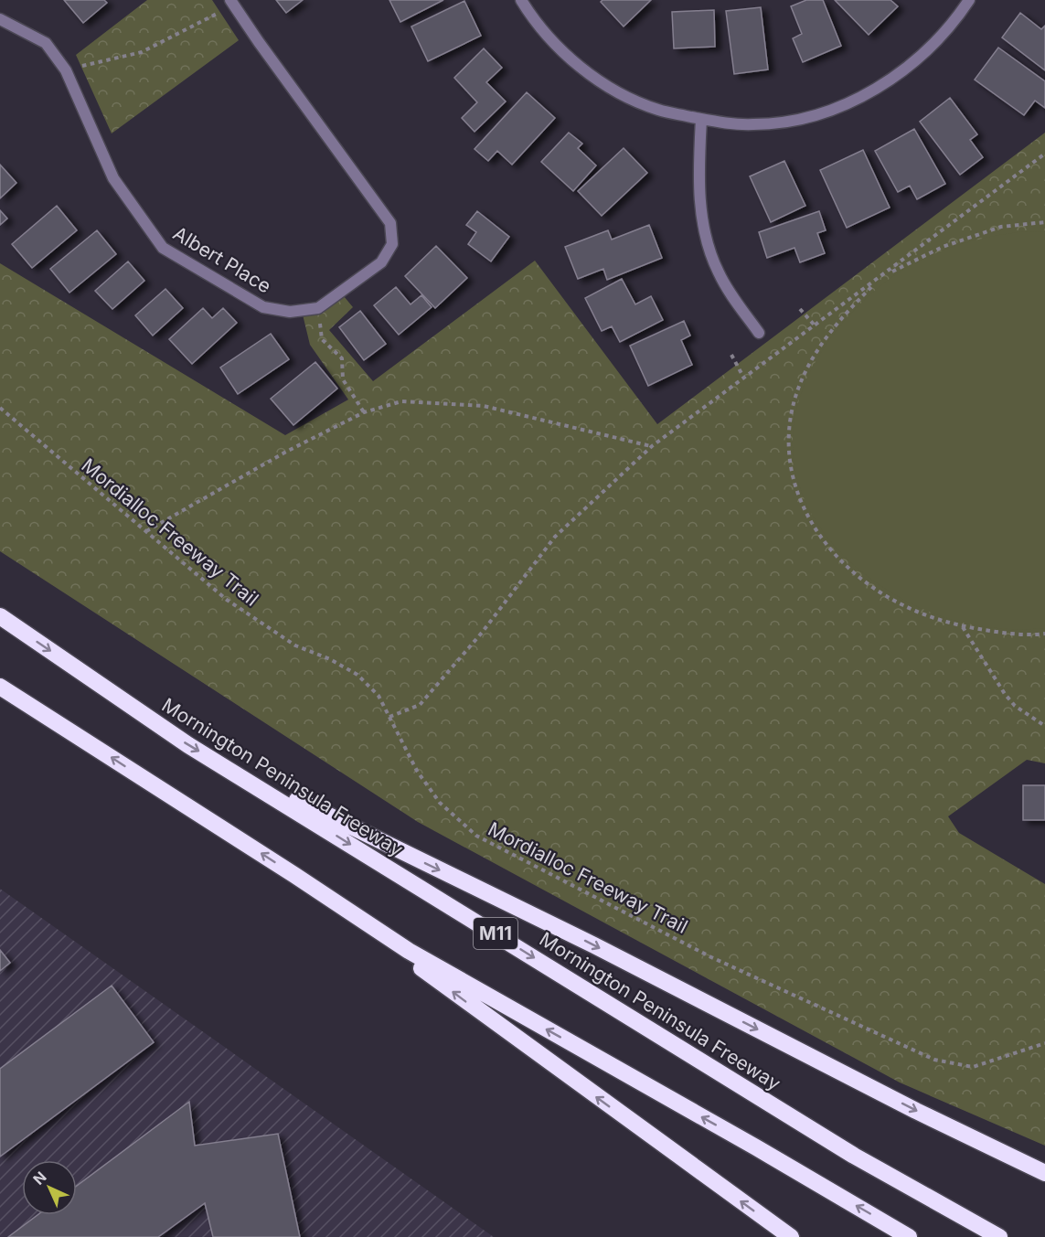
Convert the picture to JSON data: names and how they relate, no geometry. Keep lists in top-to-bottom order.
{
  "streets": {
    "highway": ["Mornington Peninsula Freeway", "M11"],
    "street": ["Albert Place"],
    "path": ["Mordialloc Freeway Trail"]
  },
  "north": "top left"
}
